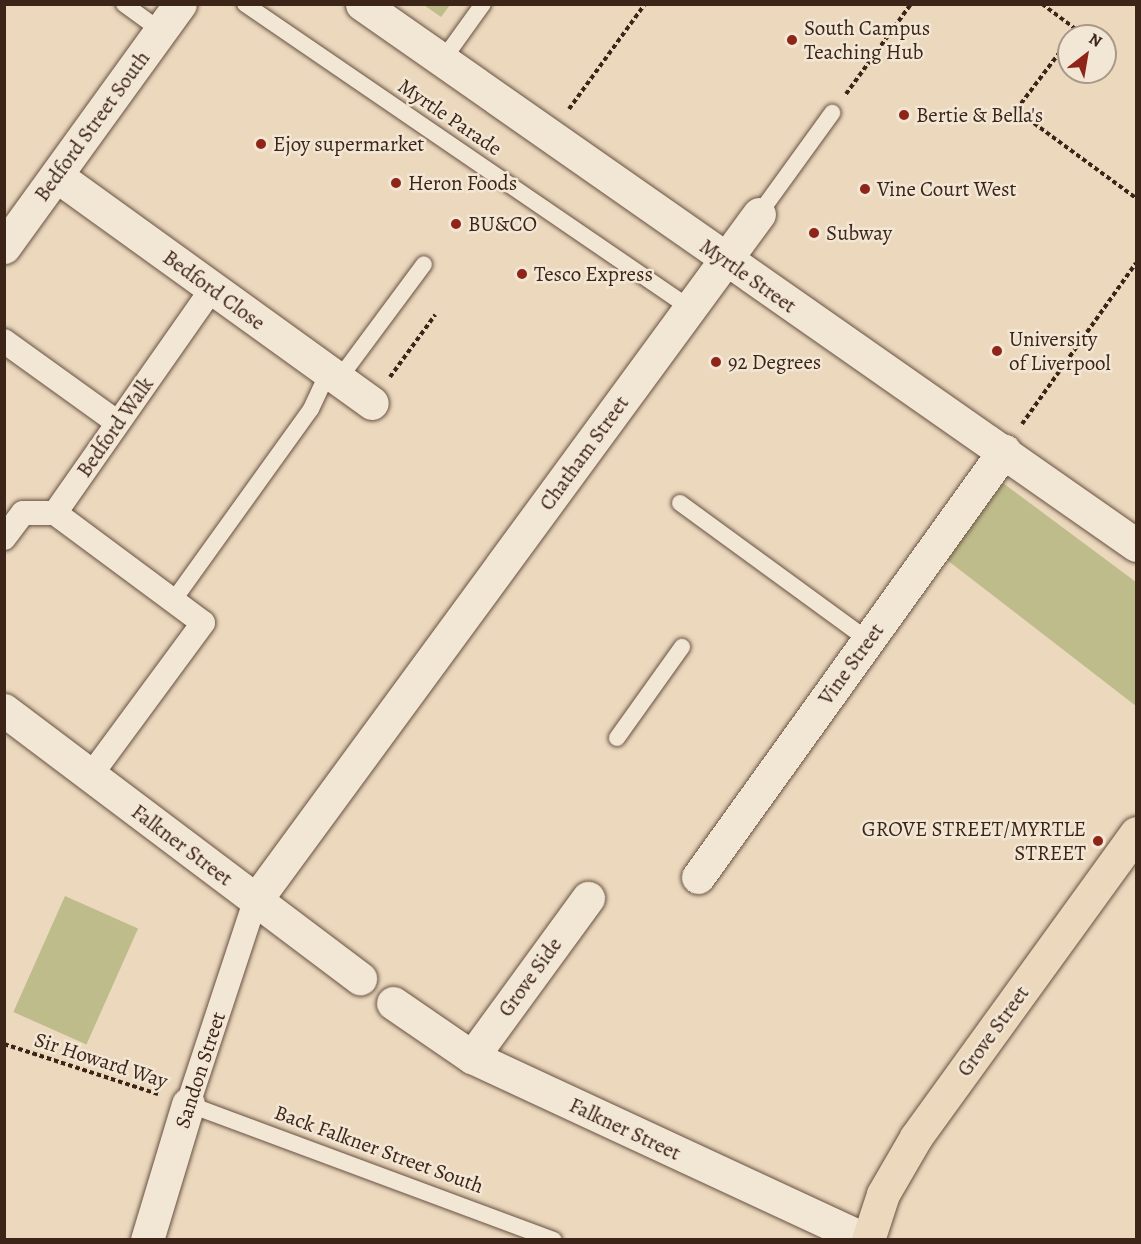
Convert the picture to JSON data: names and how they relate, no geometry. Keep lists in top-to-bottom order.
{
  "streets": {
    "main road": ["Grove Street"],
    "street": [
      "Bedford Street South",
      "Myrtle Street",
      "Bedford Close",
      "Bedford Walk",
      "Chatham Street",
      "Vine Street",
      "Falkner Street",
      "Grove Side",
      "Sandon Street"
    ],
    "lane": ["Myrtle Parade", "Back Falkner Street South"],
    "path": ["Sir Howard Way"]
  },
  "crossings": [
    ["Myrtle Parade", "Chatham Street"],
    ["Bedford Street South", "Bedford Close"],
    ["Myrtle Street", "Chatham Street"],
    ["Myrtle Street", "Vine Street"],
    ["Bedford Close", "Bedford Walk"],
    ["Chatham Street", "Falkner Street"],
    ["Chatham Street", "Sandon Street"],
    ["Falkner Street", "Grove Side"],
    ["Falkner Street", "Grove Street"],
    ["Falkner Street", "Sandon Street"],
    ["Sir Howard Way", "Sandon Street"],
    ["Sir Howard Way", "Back Falkner Street South"],
    ["Sandon Street", "Back Falkner Street South"]
  ],
  "places": [
    "South Campus Teaching Hub",
    "Bertie & Bella's",
    "Ejoy supermarket",
    "Heron Foods",
    "Vine Court West",
    "BU&CO",
    "Subway",
    "Tesco Express",
    "University of Liverpool",
    "92 Degrees",
    "GROVE STREET/MYRTLE STREET"
  ],
  "north": "top right"
}
